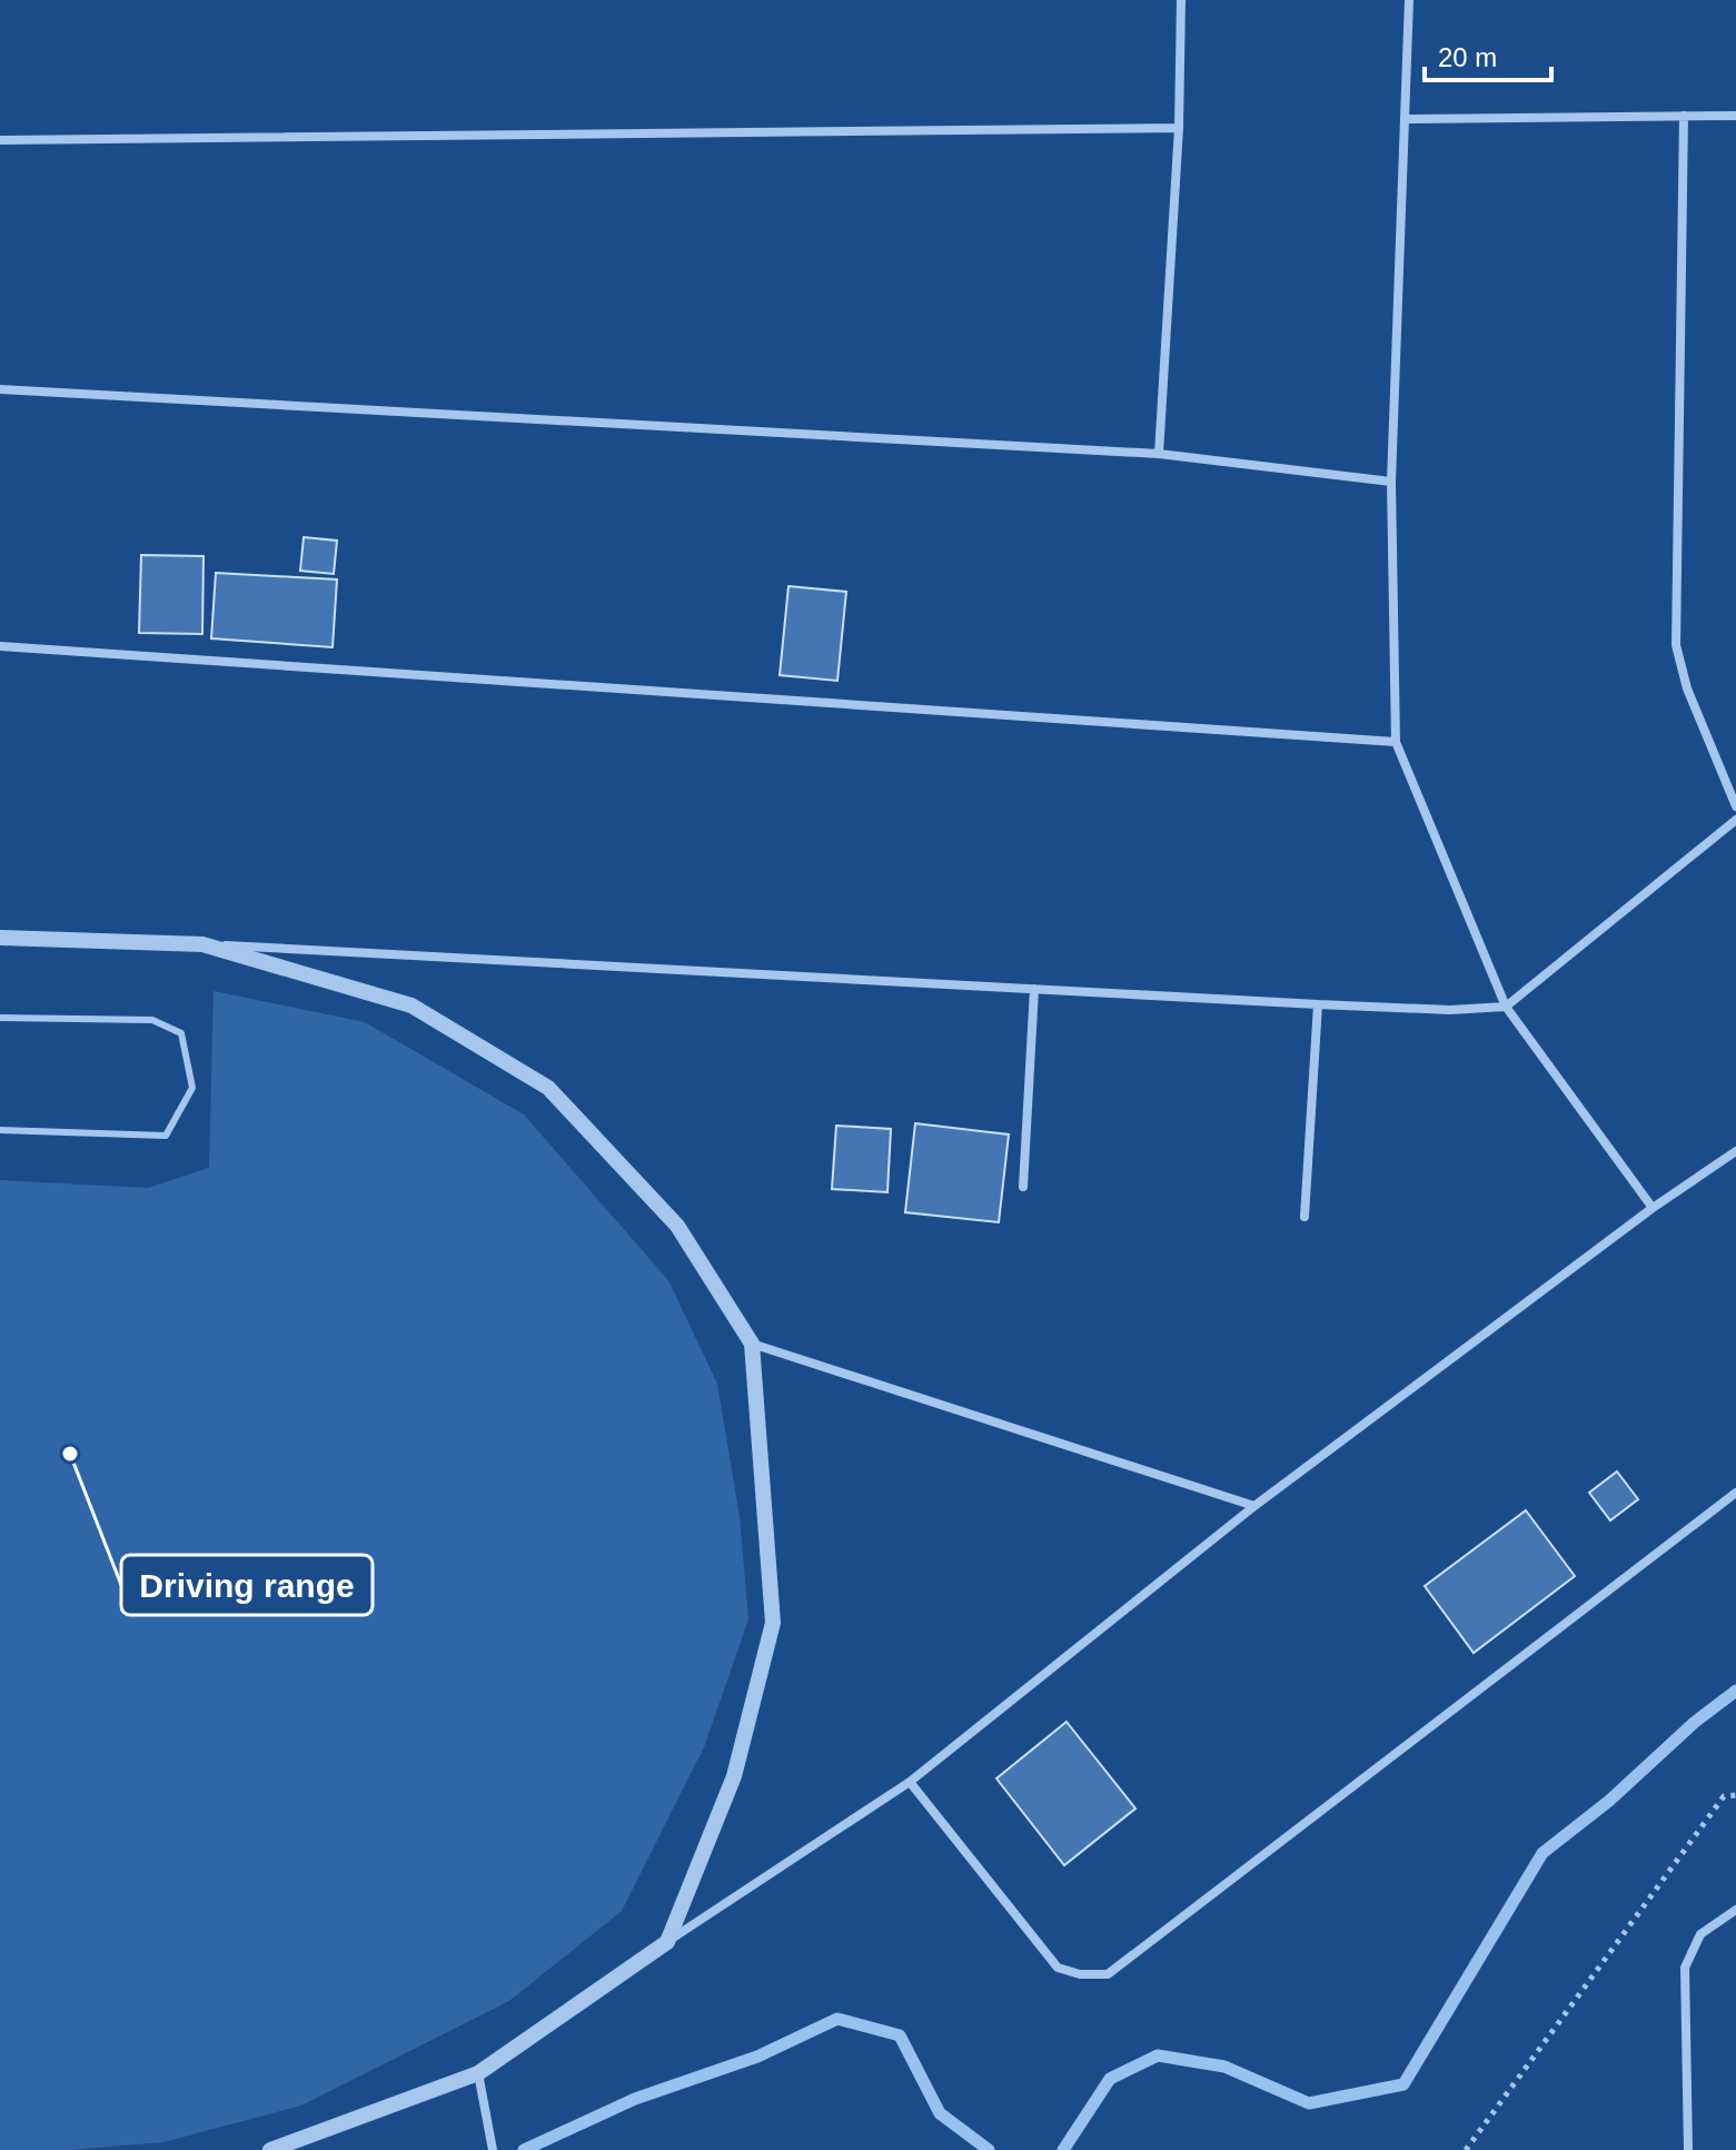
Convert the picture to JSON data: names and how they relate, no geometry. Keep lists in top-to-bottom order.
{
  "places": ["Driving range"],
  "scale_bar": "20 m"
}
